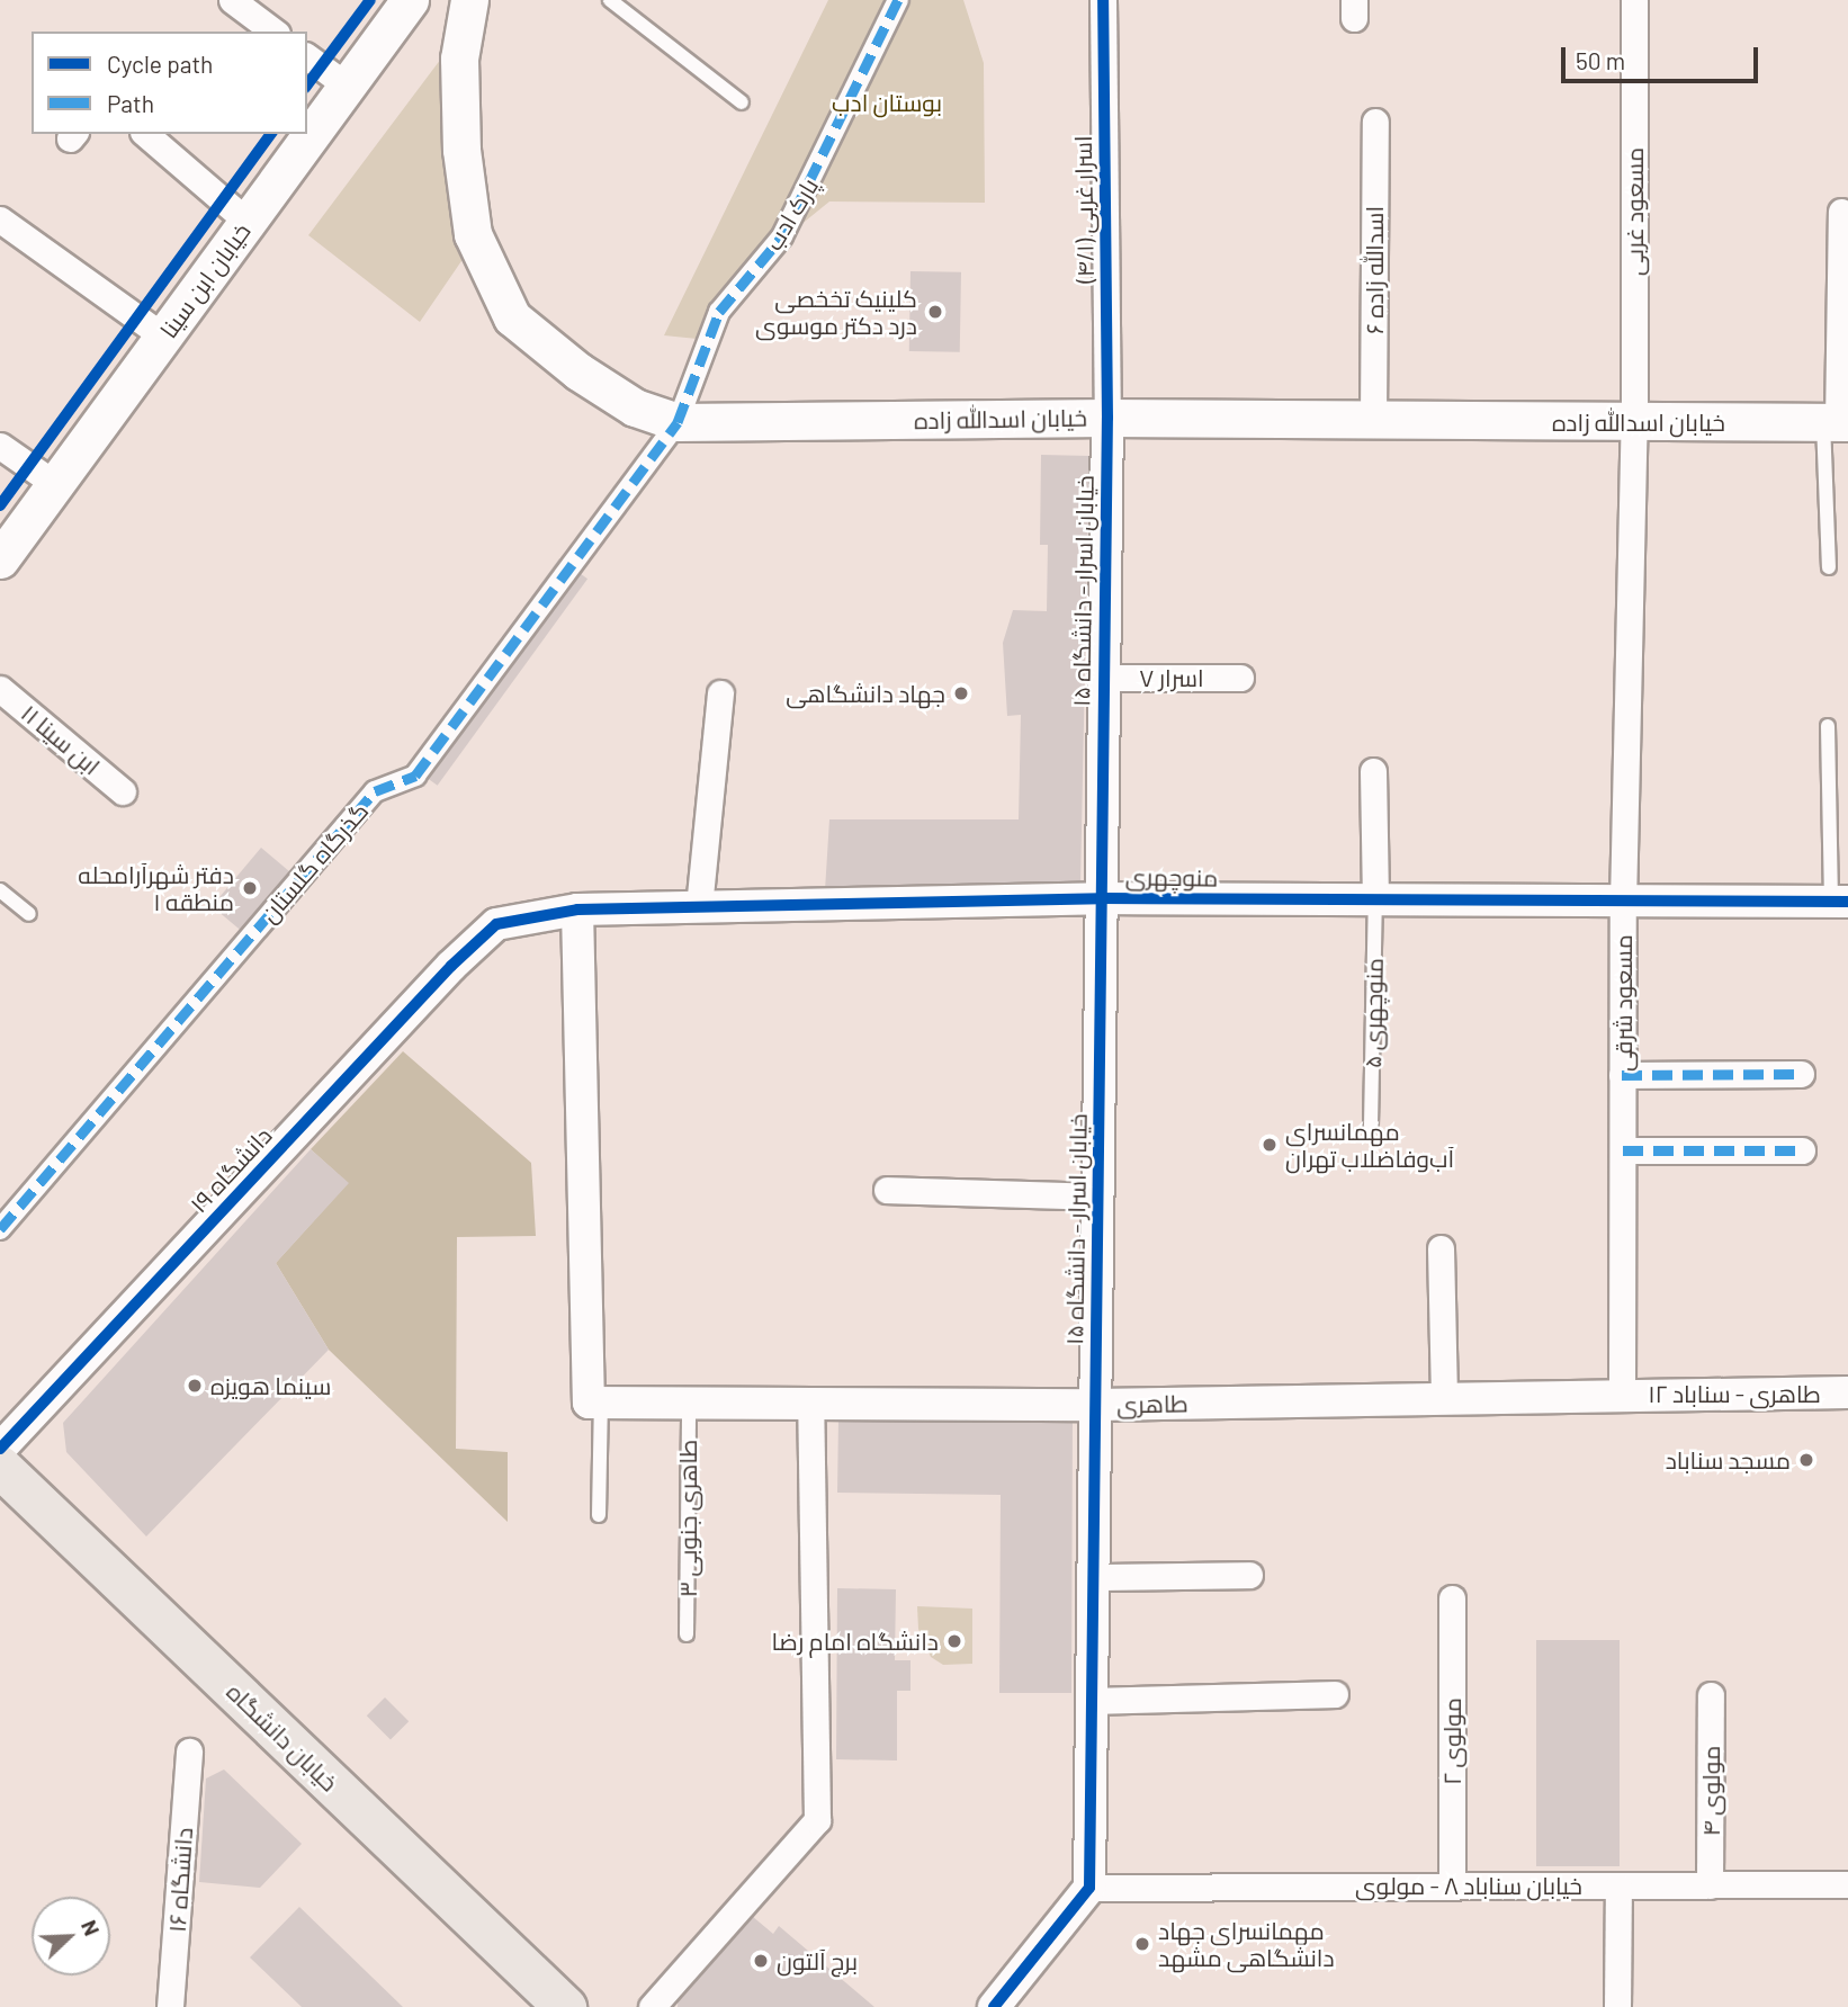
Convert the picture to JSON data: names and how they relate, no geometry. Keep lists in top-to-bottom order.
{
  "streets": {
    "main road": ["خیابان ابن سینا", "خیابان اسدالله زاده", "خیابان دانشگاه"],
    "street": [
      "اسرار غربی (۴/۱)",
      "مسعود غربی",
      "پارک ادب",
      "اسدالله زاده ۶",
      "خیابان اسرار - دانشگاه ۱۵",
      "اسرار ۷",
      "ابن سینا ۱۱",
      "گذرگاه گلستان",
      "منوچهری",
      "مسعود شرقی",
      "دانشگاه ۱۹",
      "طاهری - سناباد ۱۲",
      "طاهری",
      "مولوی ۲",
      "مولوی ۴",
      "دانشگاه ۱۶",
      "خیابان سناباد ۸ - مولوی"
    ],
    "lane": ["منوچهری ۵", "طاهری جنوبی ۳"]
  },
  "crossings": [
    ["اسرار غربی (۴/۱)", "خیابان اسدالله زاده"],
    ["اسرار غربی (۴/۱)", "خیابان اسرار - دانشگاه ۱۵"],
    ["مسعود غربی", "خیابان اسدالله زاده"],
    ["مسعود غربی", "مسعود شرقی"],
    ["پارک ادب", "خیابان اسدالله زاده"],
    ["پارک ادب", "گذرگاه گلستان"],
    ["اسدالله زاده ۶", "خیابان اسدالله زاده"],
    ["خیابان اسدالله زاده", "خیابان اسرار - دانشگاه ۱۵"],
    ["خیابان اسدالله زاده", "گذرگاه گلستان"],
    ["خیابان اسدالله زاده", "مسعود شرقی"],
    ["خیابان اسرار - دانشگاه ۱۵", "اسرار ۷"],
    ["خیابان اسرار - دانشگاه ۱۵", "منوچهری"],
    ["خیابان اسرار - دانشگاه ۱۵", "طاهری"],
    ["خیابان اسرار - دانشگاه ۱۵", "خیابان سناباد ۸ - مولوی"],
    ["منوچهری", "مسعود شرقی"],
    ["منوچهری", "منوچهری ۵"],
    ["منوچهری", "دانشگاه ۱۹"],
    ["مسعود شرقی", "طاهری - سناباد ۱۲"],
    ["مسعود شرقی", "طاهری"],
    ["طاهری - سناباد ۱۲", "طاهری"],
    ["طاهری", "طاهری جنوبی ۳"],
    ["مولوی ۲", "خیابان سناباد ۸ - مولوی"],
    ["مولوی ۴", "خیابان سناباد ۸ - مولوی"]
  ],
  "parks": ["بوستان ادب"],
  "places": [
    "کلینیک تخخصی درد دکتر موسوی",
    "جهاد دانشگاهی",
    "دفتر شهرآرامحله منطقه ۱",
    "مهمانسرای آب‌و‌فاضلاب تهران",
    "سینما هویزه",
    "مسجد سناباد",
    "دانشگاه امام رضا",
    "مهمانسرای جهاد دانشگاهی مشهد",
    "برج آلتون"
  ],
  "legend": ["Cycle path", "Path"],
  "scale_bar": "50 m",
  "north": "top right"
}
